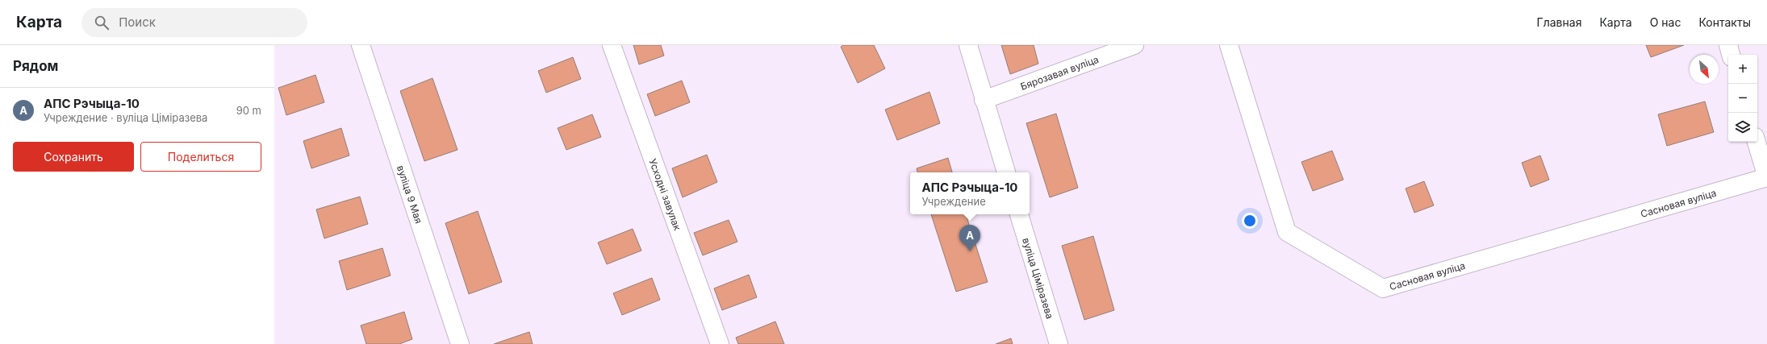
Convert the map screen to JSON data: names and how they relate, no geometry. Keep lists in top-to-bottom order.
{
  "streets": {
    "street": [
      "Бярозавая вуліца",
      "вуліца 9 Мая",
      "Усходні завулак",
      "Сасновая вуліца",
      "вуліца Ціміразева"
    ]
  },
  "north": "bottom right",
  "page": {
    "header": "Карта",
    "search": "Поиск",
    "nav": [
      "Главная",
      "Карта",
      "О нас",
      "Контакты"
    ],
    "heading": "Рядом",
    "map_buttons": ["+", "−"],
    "list": [
      {
        "mark": "A",
        "name": "АПС Рэчыца-10",
        "note": "Учреждение · вуліца Ціміразева",
        "value": "90 m"
      }
    ],
    "buttons": ["Сохранить", "Поделиться"],
    "popup": ["АПС Рэчыца-10", "Учреждение"],
    "pins": "A"
  }
}
